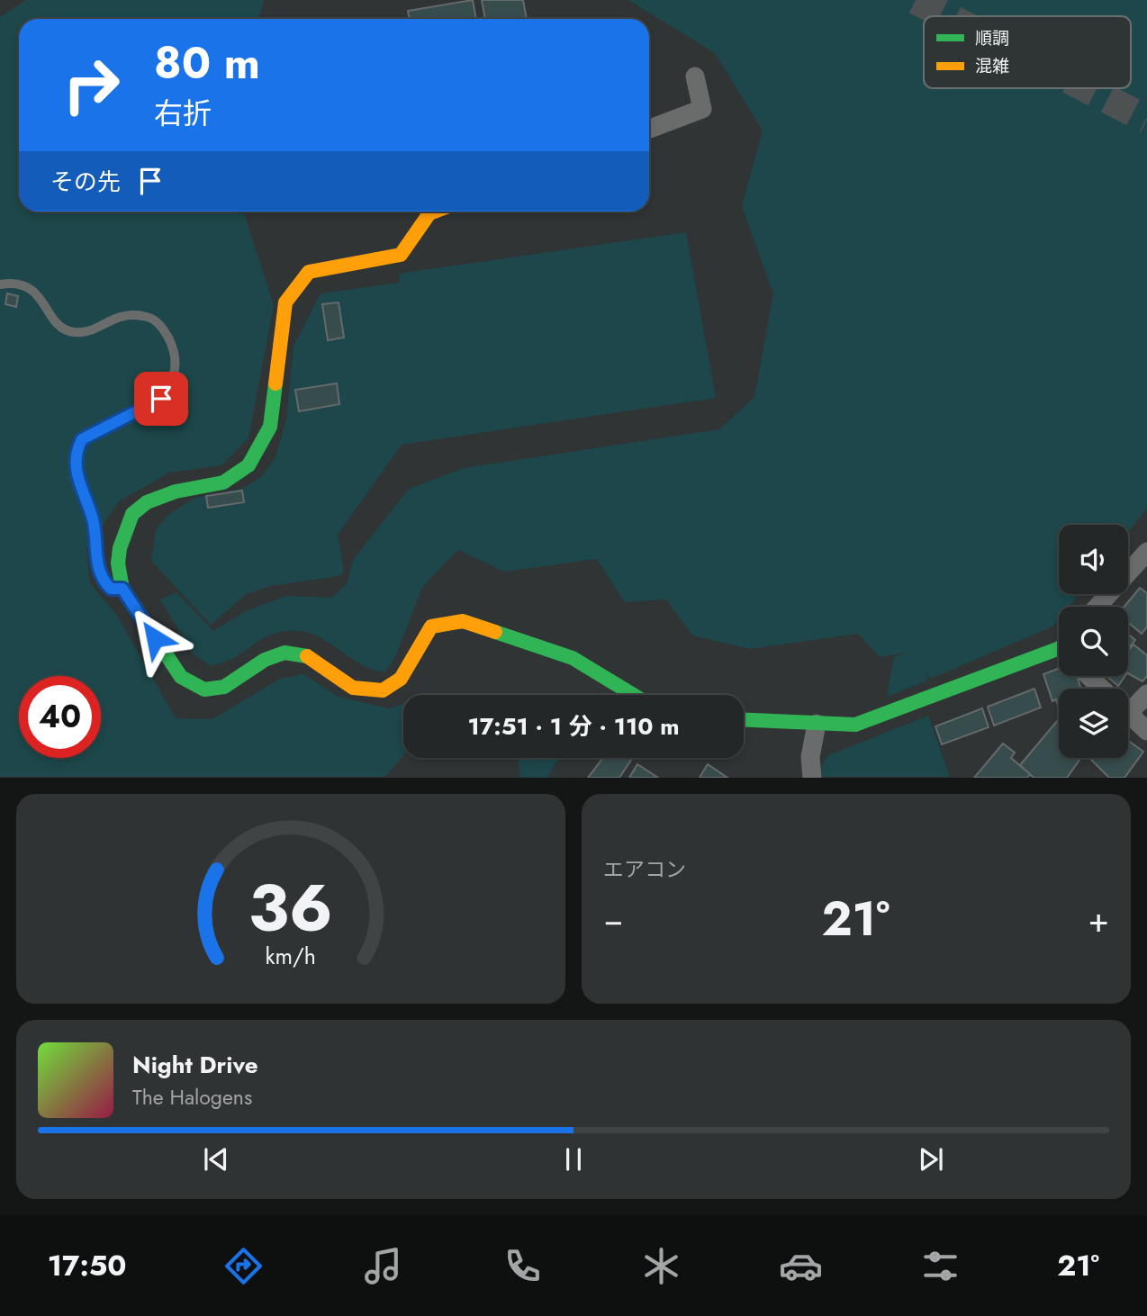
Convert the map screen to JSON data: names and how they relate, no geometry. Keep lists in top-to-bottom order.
{
  "legend": ["順調", "混雑"],
  "page": {
    "turn": ["80 m", "右折"],
    "then": "その先",
    "limit": "40",
    "trip": "17:51 · 1 分 · 110 m",
    "tile": "エアコン",
    "heat": ["−", "21°", "+"],
    "song": ["Night Drive", "The Halogens"],
    "tabs": ["17:50", "21°"],
    "gauge": ["36", "km/h"]
  }
}
